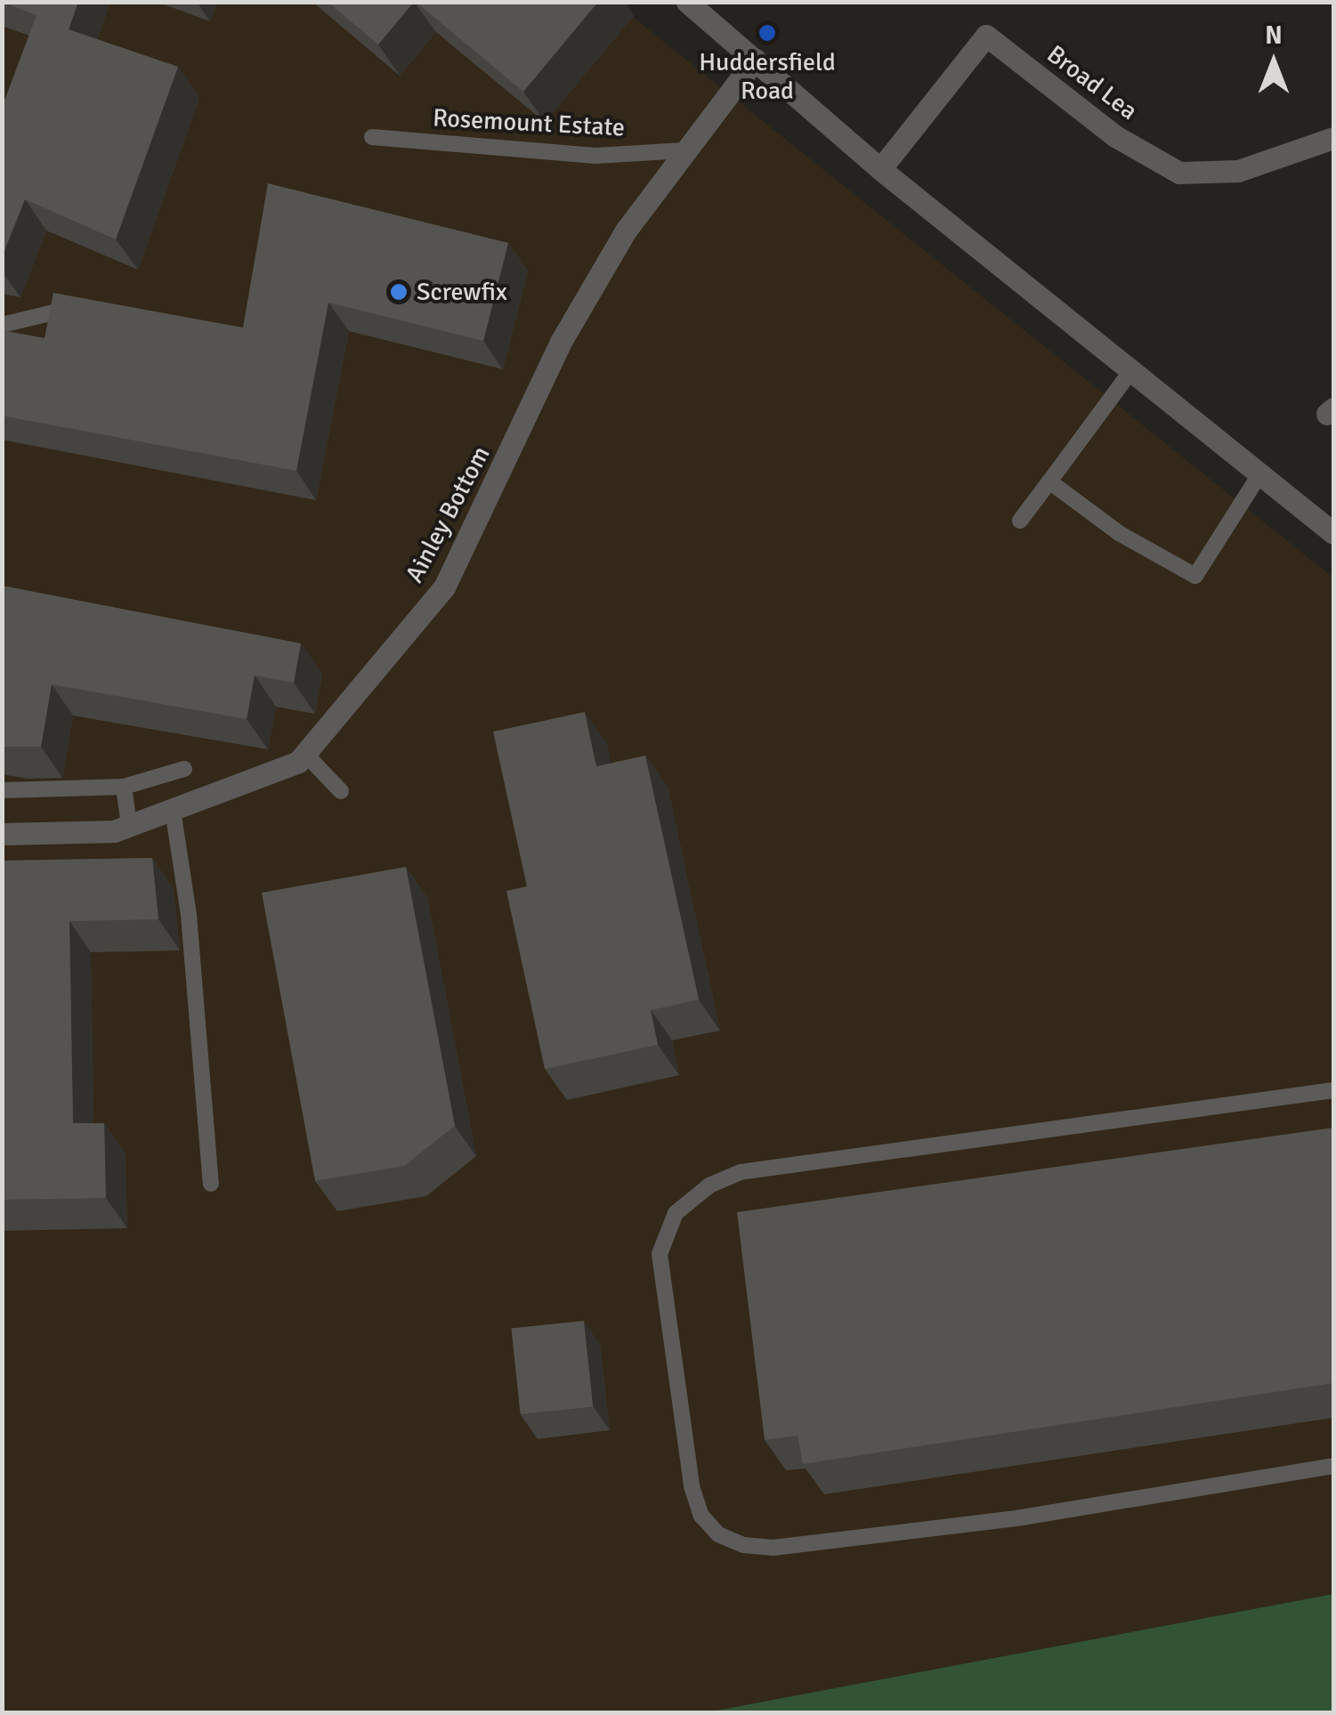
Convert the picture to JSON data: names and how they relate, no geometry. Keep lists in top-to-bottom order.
{
  "streets": {
    "street": ["Broad Lea", "Ainley Bottom"],
    "lane": ["Rosemount Estate"]
  },
  "crossings": [
    ["Rosemount Estate", "Ainley Bottom"]
  ],
  "places": ["Huddersfield Road", "Screwfix"],
  "north": "top"
}
